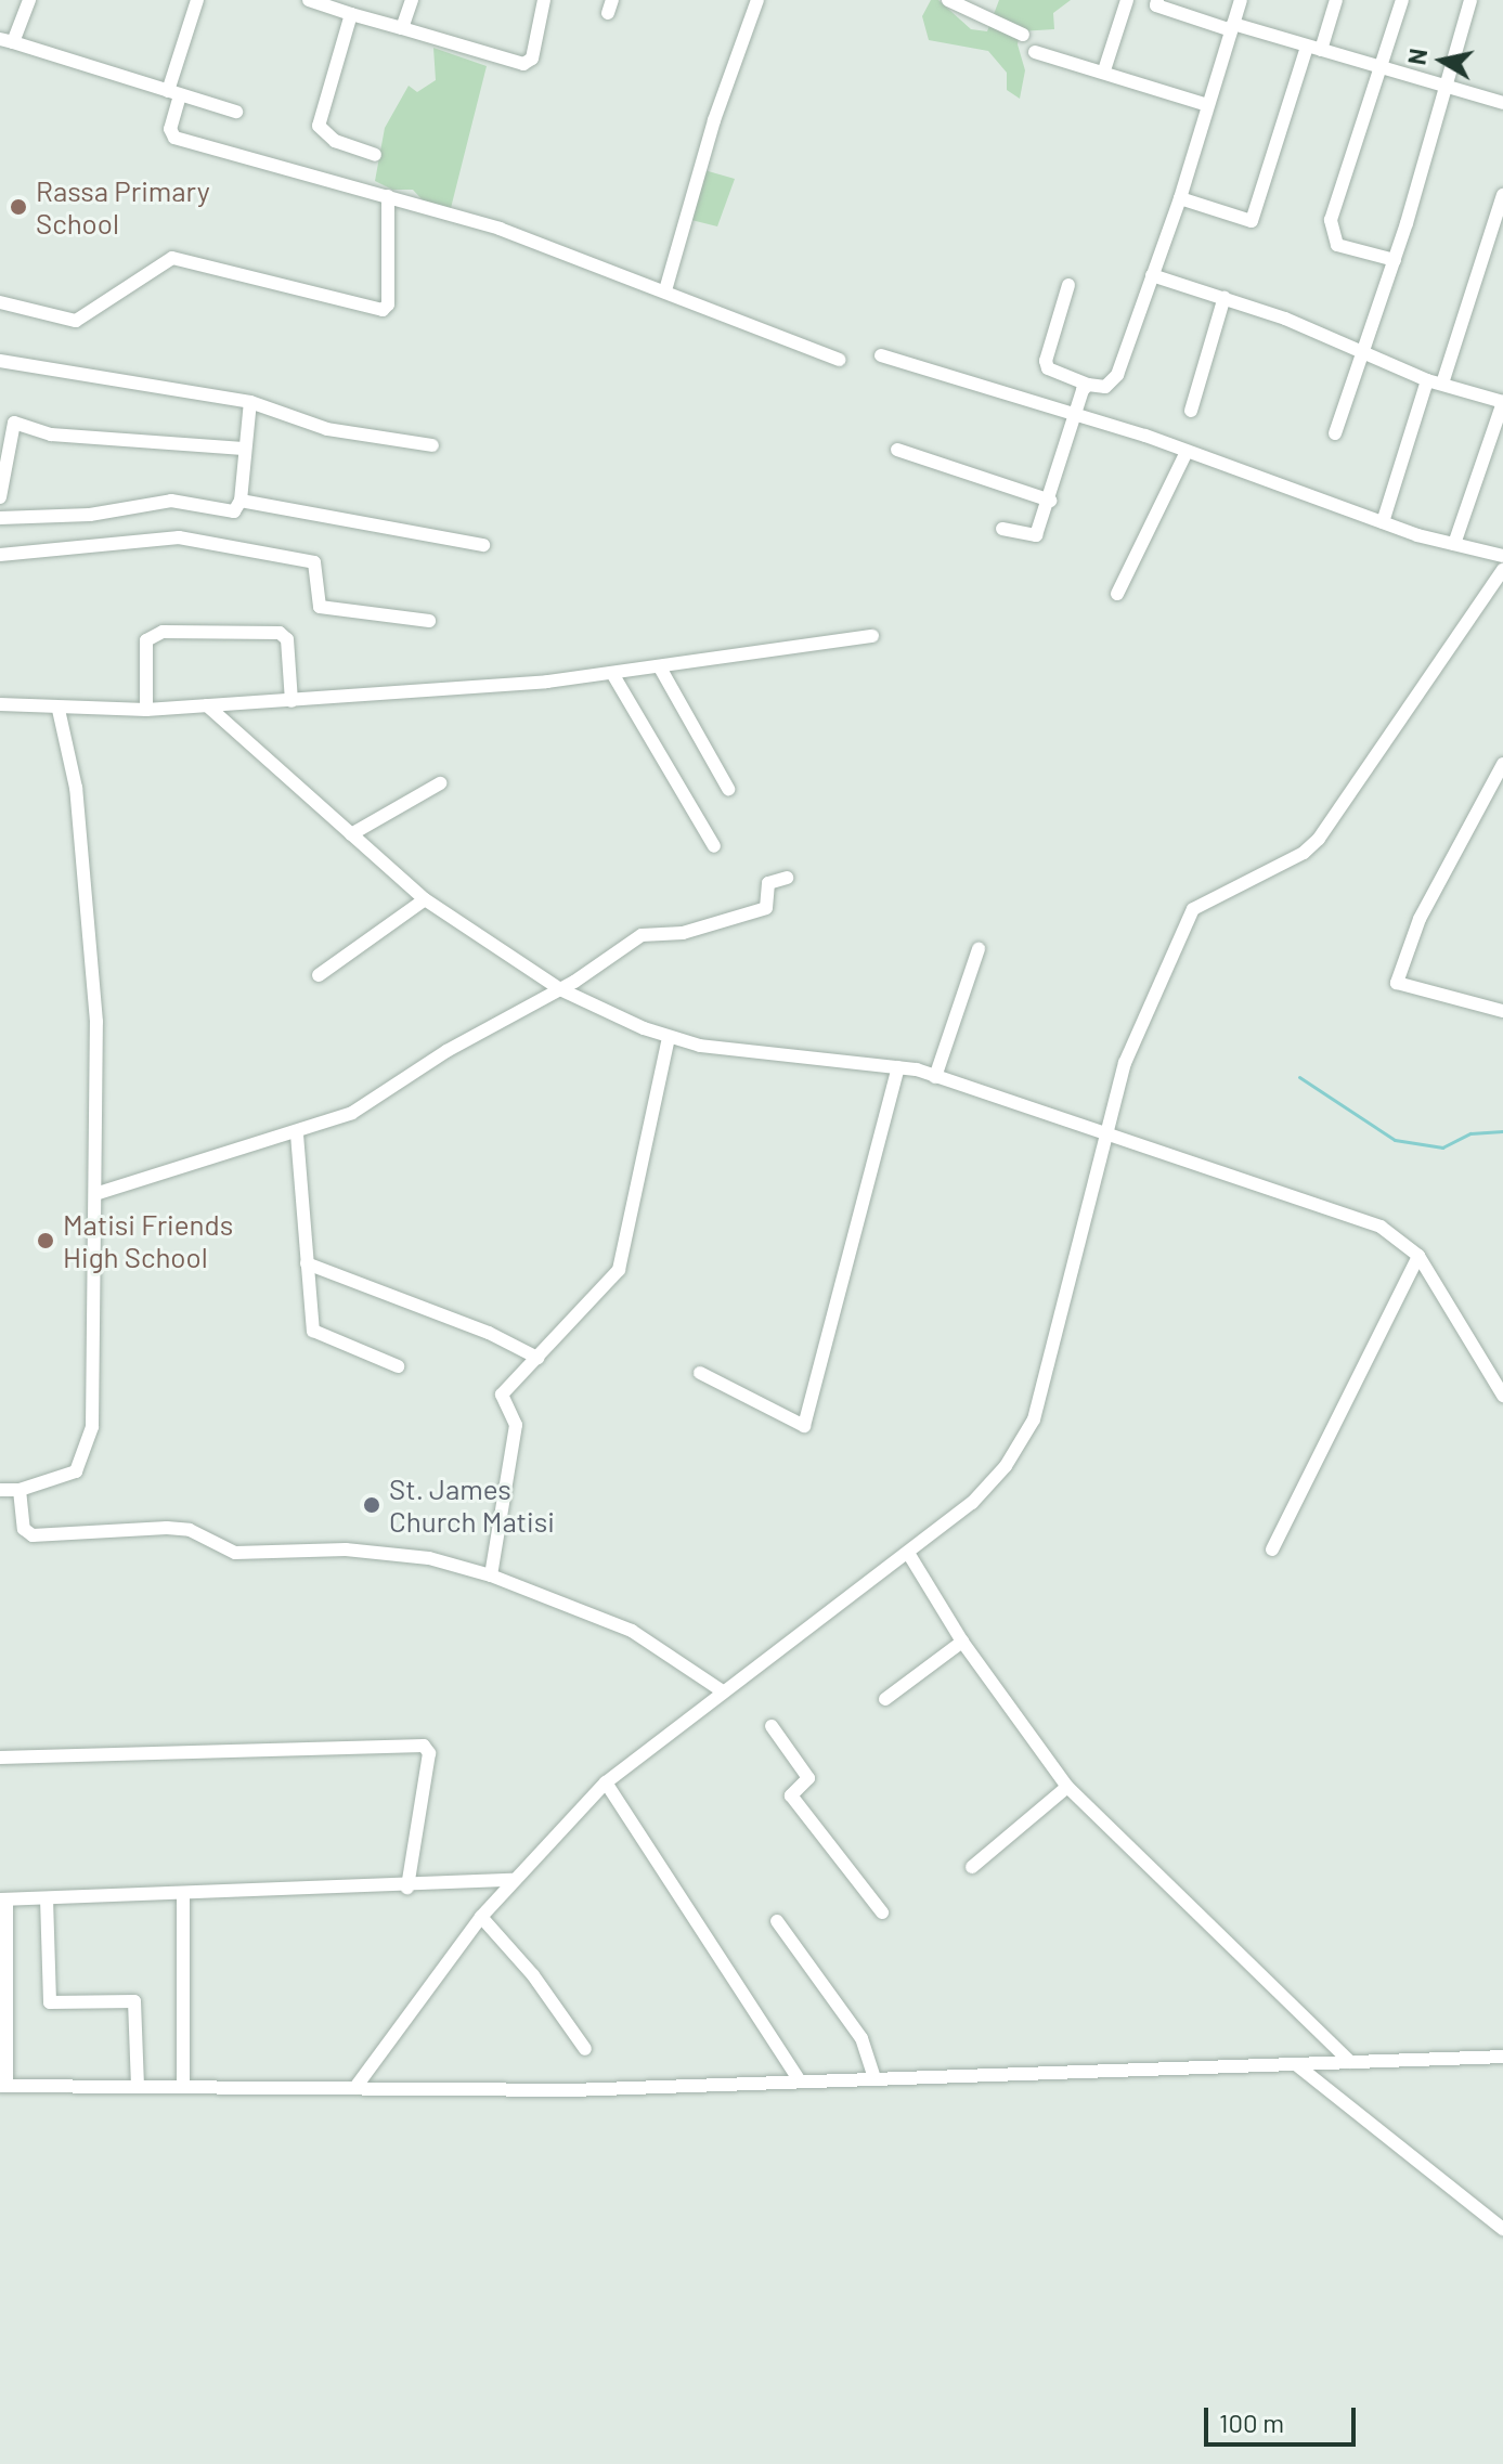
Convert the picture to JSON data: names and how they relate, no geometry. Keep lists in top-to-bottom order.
{
  "places": ["Rassa Primary School", "Matisi Friends High School", "St. James Church Matisi"],
  "scale_bar": "100 m",
  "north": "left"
}
